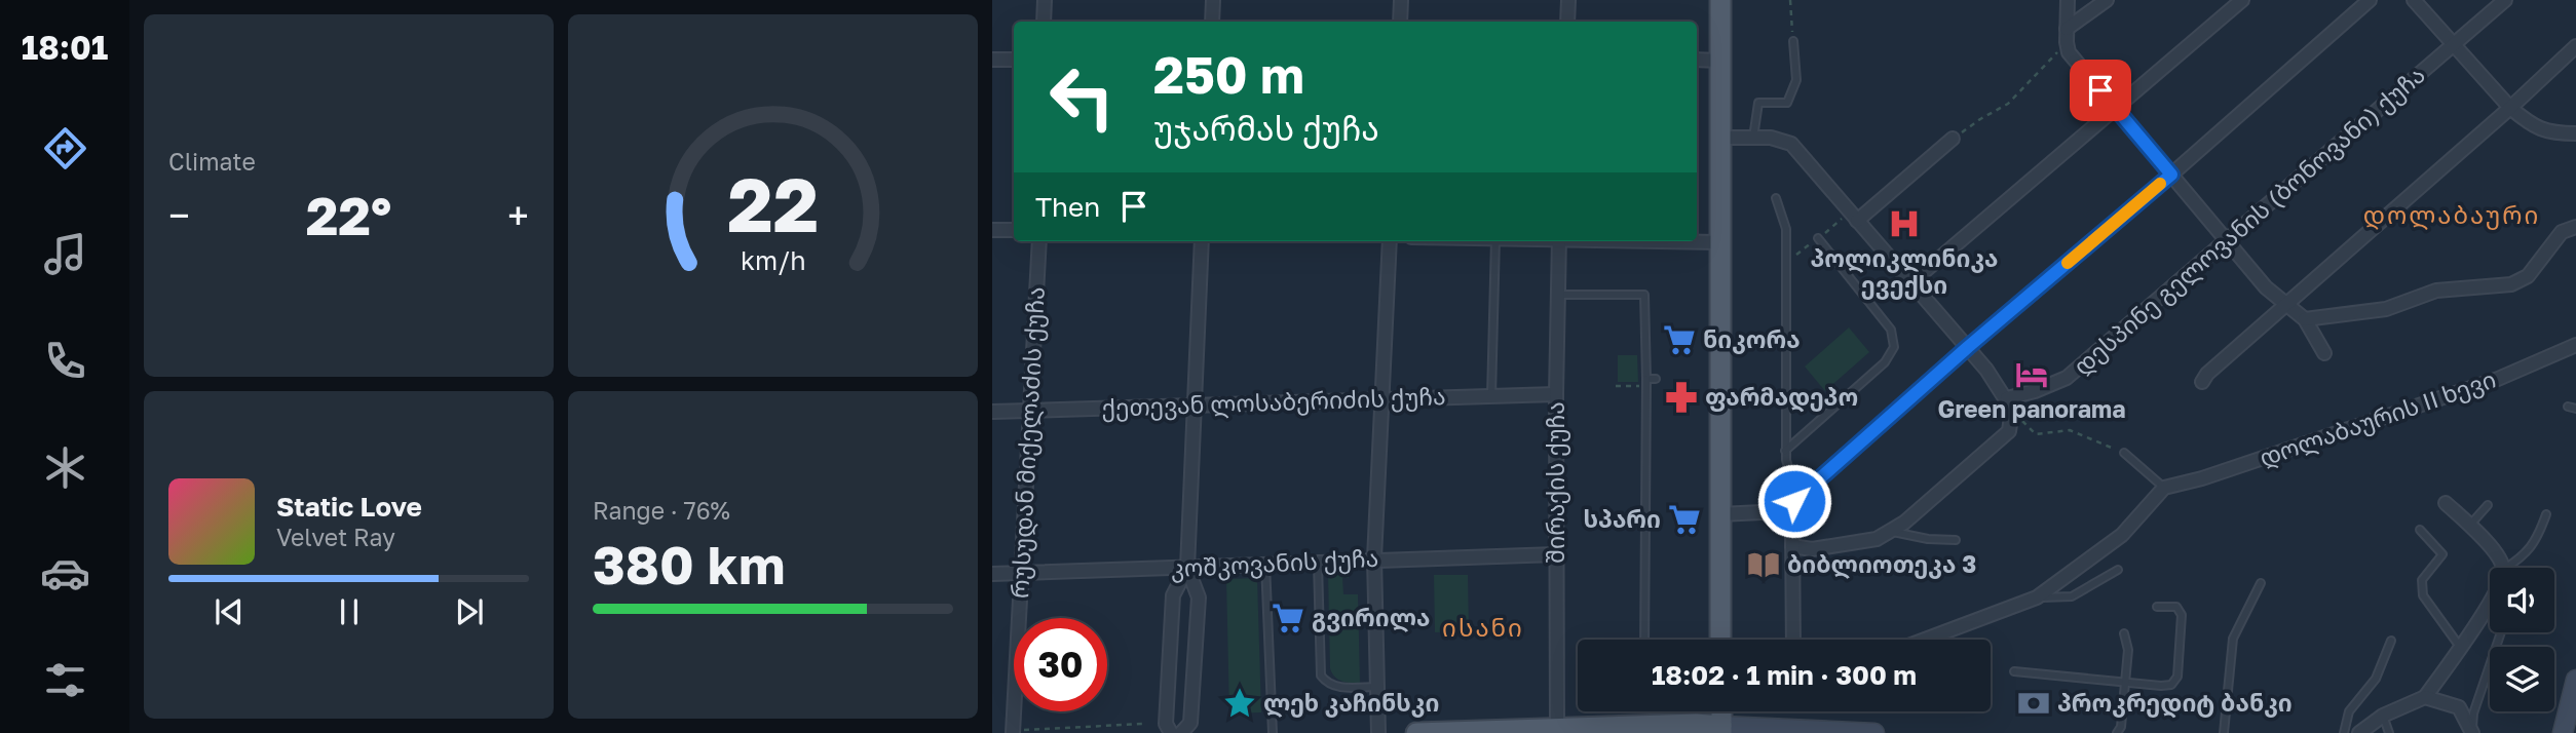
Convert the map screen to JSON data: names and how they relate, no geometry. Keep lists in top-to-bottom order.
{
  "streets": {
    "street": [
      "დესპინე გელოვანის (ბონოვანი) ქუჩა",
      "ქეთევან ლოსაბერიძის ქუჩა",
      "დოლაბაურის II ხევი",
      "რუსუდან მიქელაძის ქუჩა",
      "შირაქის ქუჩა",
      "კოშკოვანის ქუჩა"
    ]
  },
  "crossings": [
    ["ქეთევან ლოსაბერიძის ქუჩა", "რუსუდან მიქელაძის ქუჩა"],
    ["ქეთევან ლოსაბერიძის ქუჩა", "შირაქის ქუჩა"],
    ["რუსუდან მიქელაძის ქუჩა", "კოშკოვანის ქუჩა"],
    ["შირაქის ქუჩა", "კოშკოვანის ქუჩა"]
  ],
  "districts": ["დოლაბაური", "ისანი"],
  "places": {
    "hospital": ["პოლიკლინიკა ევექსი"],
    "supermarket": ["ნიკორა", "სპარი", "გვირილა"],
    "hotel": ["Green panorama"],
    "pharmacy": ["ფარმადეპო"],
    "library": ["ბიბლიოთეკა 3"],
    "place": ["ლეხ კაჩინსკი"],
    "bank": ["პროკრედიტ ბანკი"]
  },
  "page": {
    "tabs": "18:01",
    "tile": [
      "Climate",
      ["Range · 76%", "380 km"]
    ],
    "turn": ["250 m", "უჯარმას ქუჩა"],
    "then": "Then",
    "heat": ["−", "22°", "+"],
    "song": ["Static Love", "Velvet Ray"],
    "limit": "30",
    "trip": "18:02 · 1 min · 300 m",
    "gauge": ["22", "km/h"]
  }
}
